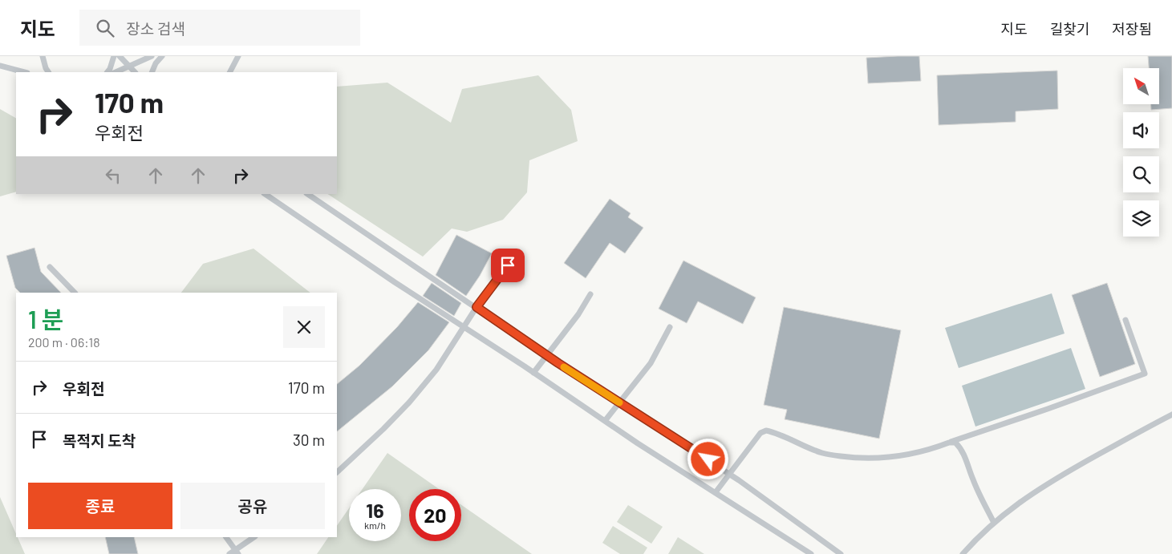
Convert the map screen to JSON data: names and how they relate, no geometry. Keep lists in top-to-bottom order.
{
  "north": "top left",
  "page": {
    "header": "지도",
    "search": "장소 검색",
    "nav": ["지도", "길찾기", "저장됨"],
    "turn": ["170 m", "우회전"],
    "heading": ["1 분", "200 m · 06:18"],
    "list": [
      {
        "name": "우회전",
        "value": "170 m"
      },
      {
        "name": "목적지 도착",
        "value": "30 m"
      }
    ],
    "buttons": ["종료", "공유"],
    "speed": "16 km/h",
    "limit": "20"
  }
}
